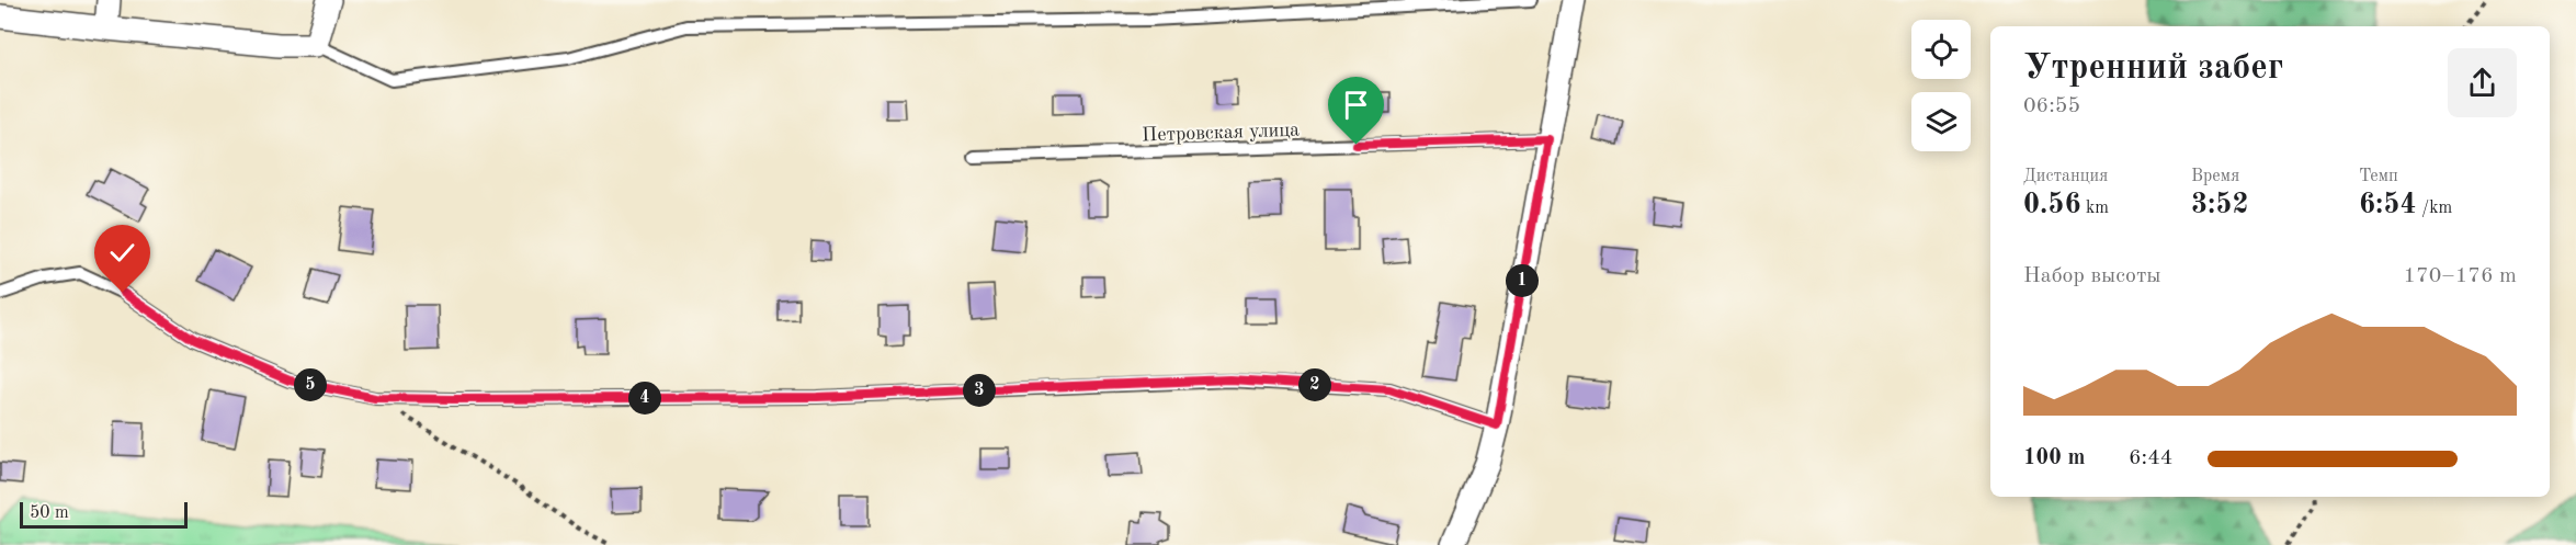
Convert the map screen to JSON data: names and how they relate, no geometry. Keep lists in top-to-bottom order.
{
  "streets": {
    "lane": ["Петровская улица"]
  },
  "scale_bar": "50 m",
  "page": {
    "heading": ["Утренний забег", "06:55"],
    "stats": [
      ["Дистанция", "0.56 km"],
      ["Время", "3:52"],
      ["Темп", "6:54 /km"]
    ],
    "chart": ["Набор высоты", "170–176 m"],
    "pins": [
      "1",
      "2",
      "5",
      "3",
      "4"
    ],
    "list": [
      {
        "name": "100 m",
        "note": "6:44"
      }
    ],
    "scale": "50 m"
  }
}
